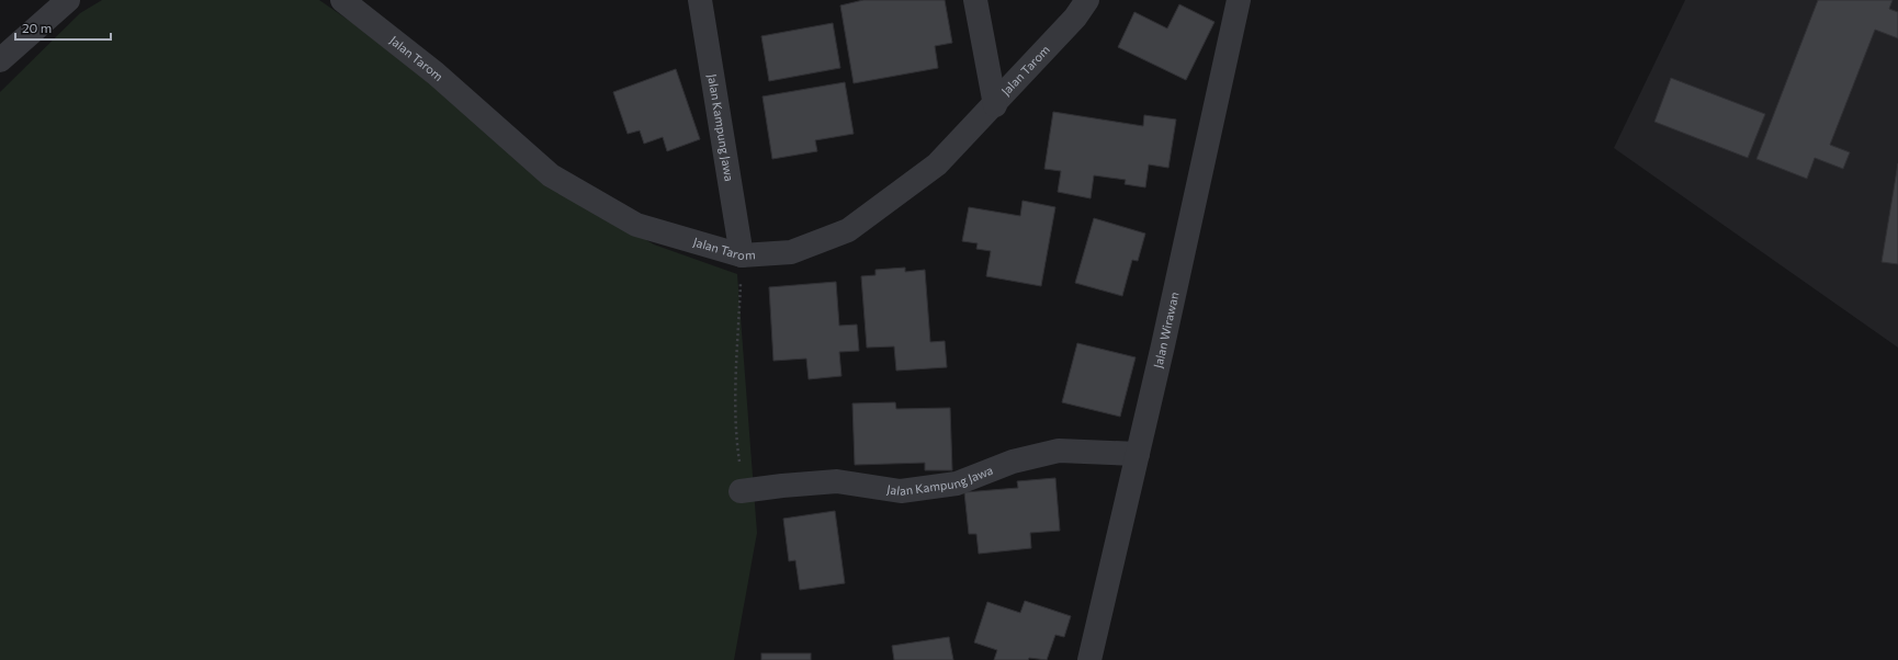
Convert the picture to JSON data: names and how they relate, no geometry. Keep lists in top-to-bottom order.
{
  "streets": {
    "street": ["Jalan Tarom", "Jalan Kampung Jawa", "Jalan Wirawan"]
  },
  "crossings": [
    ["Jalan Tarom", "Jalan Kampung Jawa"],
    ["Jalan Kampung Jawa", "Jalan Wirawan"]
  ],
  "scale_bar": "20 m"
}
